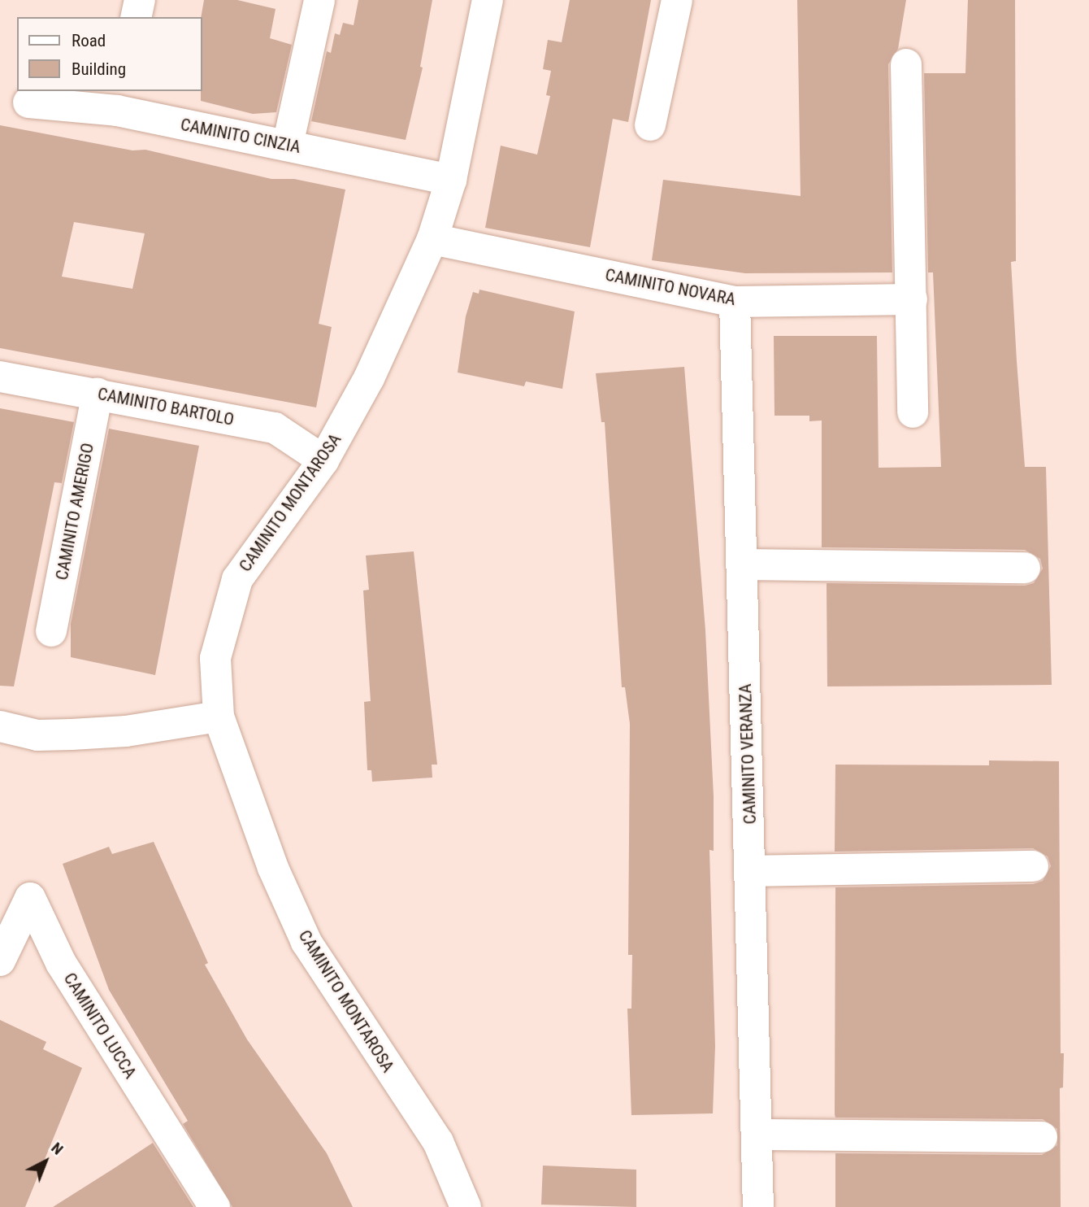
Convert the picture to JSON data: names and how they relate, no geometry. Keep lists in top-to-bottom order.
{
  "streets": {
    "street": [
      "CAMINITO CINZIA",
      "CAMINITO NOVARA",
      "CAMINITO BARTOLO",
      "CAMINITO MONTAROSA",
      "CAMINITO AMERIGO",
      "CAMINITO VERANZA",
      "CAMINITO LUCCA"
    ]
  },
  "crossings": [
    ["CAMINITO CINZIA", "CAMINITO MONTAROSA"],
    ["CAMINITO NOVARA", "CAMINITO MONTAROSA"],
    ["CAMINITO NOVARA", "CAMINITO VERANZA"],
    ["CAMINITO BARTOLO", "CAMINITO MONTAROSA"],
    ["CAMINITO BARTOLO", "CAMINITO AMERIGO"]
  ],
  "legend": ["Road", "Building"],
  "north": "top right"
}
